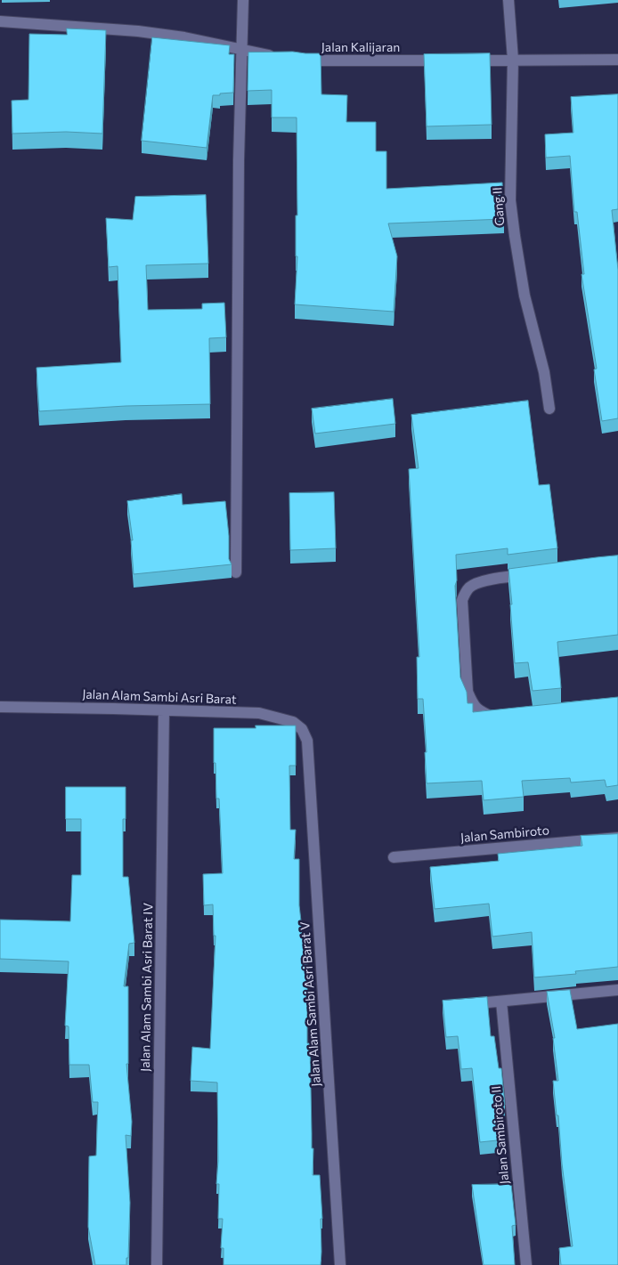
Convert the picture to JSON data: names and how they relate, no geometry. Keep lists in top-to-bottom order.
{
  "streets": {
    "street": [
      "Jalan Kalijaran",
      "Gang II",
      "Jalan Alam Sambi Asri Barat",
      "Jalan Sambiroto",
      "Jalan Alam Sambi Asri Barat IV",
      "Jalan Alam Sambi Asri Barat V",
      "Jalan Sambiroto II"
    ]
  },
  "crossings": [
    ["Jalan Kalijaran", "Gang II"],
    ["Jalan Alam Sambi Asri Barat", "Jalan Alam Sambi Asri Barat IV"],
    ["Jalan Alam Sambi Asri Barat", "Jalan Alam Sambi Asri Barat V"]
  ]
}
